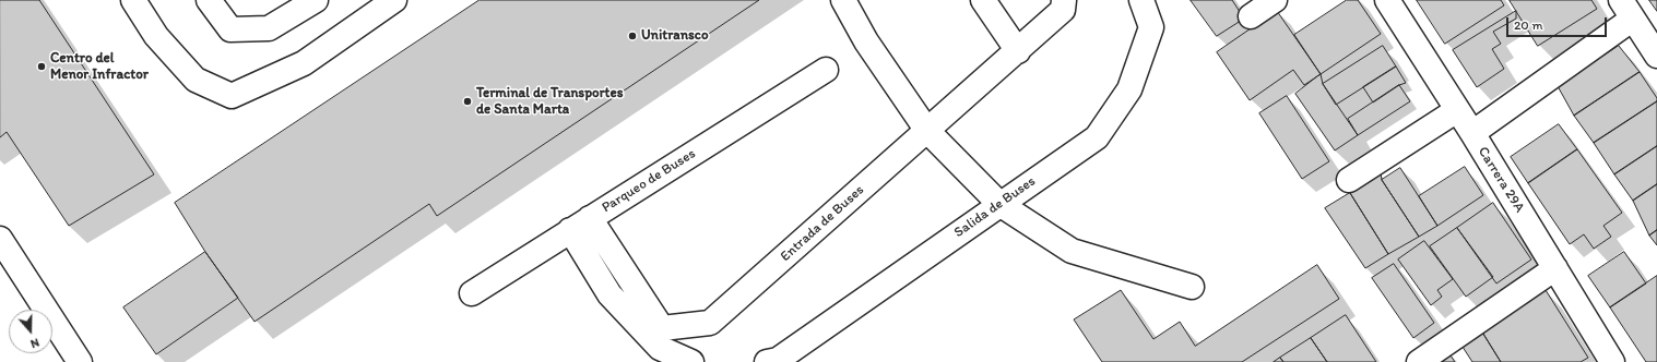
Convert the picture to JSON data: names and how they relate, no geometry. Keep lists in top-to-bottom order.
{
  "streets": {
    "street": [
      "Carrera 29A",
      "Parqueo de Buses",
      "Salida de Buses",
      "Entrada de Buses"
    ]
  },
  "crossings": [
    ["Parqueo de Buses", "Entrada de Buses"]
  ],
  "places": ["Unitransco", "Centro del Menor Infractor", "Terminal de Transportes de Santa Marta"],
  "scale_bar": "20 m",
  "north": "bottom"
}
